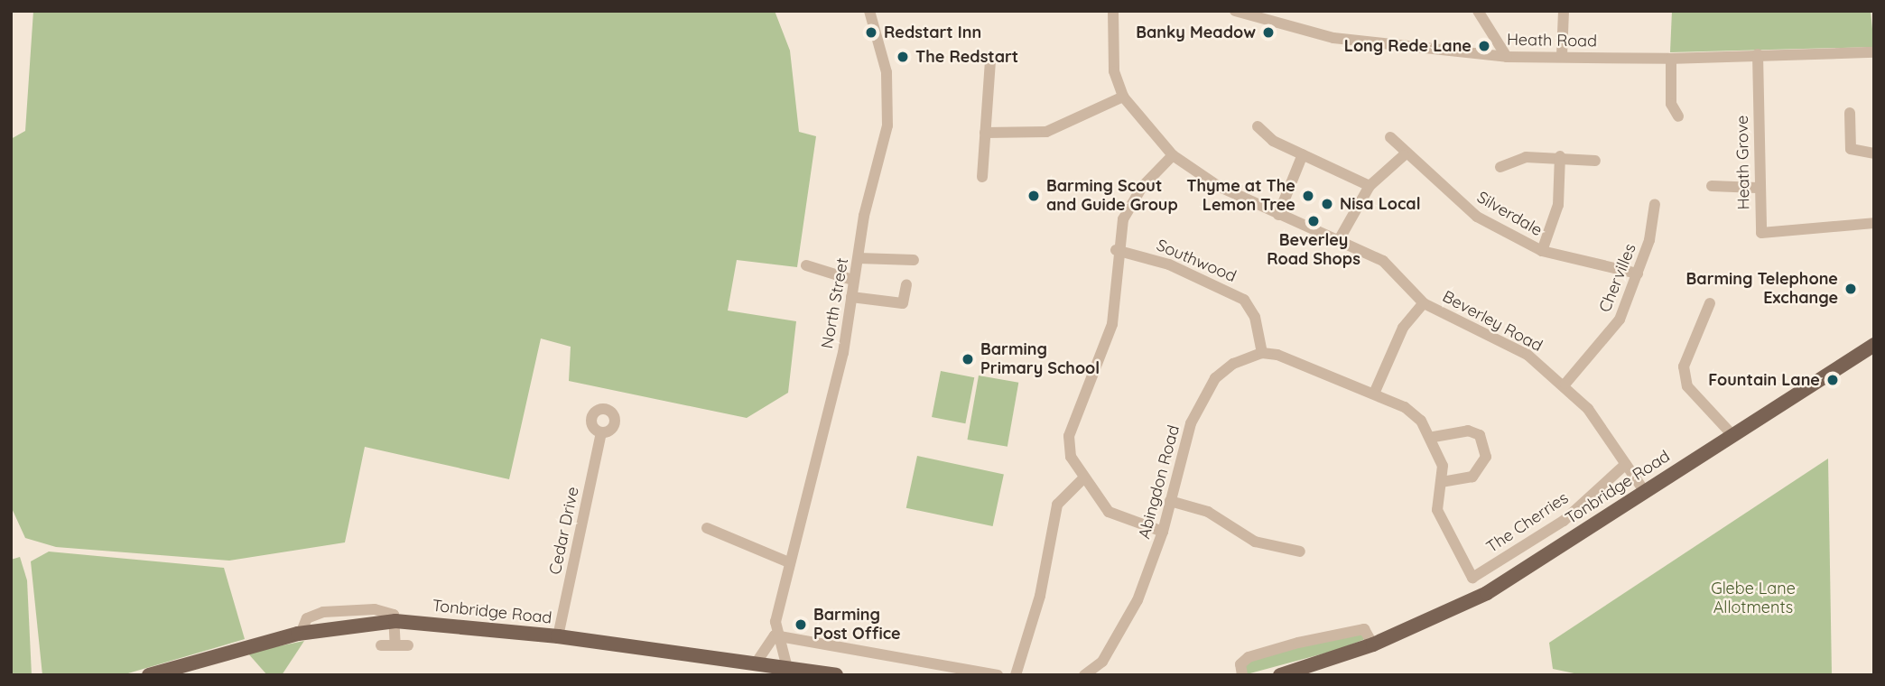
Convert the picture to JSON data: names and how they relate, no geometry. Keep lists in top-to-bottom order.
{
  "streets": {
    "main road": ["Tonbridge Road"],
    "street": [
      "Heath Road",
      "Heath Grove",
      "Silverdale",
      "Southwood",
      "Chervilles",
      "North Street",
      "Beverley Road",
      "Abingdon Road",
      "The Cherries",
      "Cedar Drive"
    ]
  },
  "crossings": [
    ["Heath Road", "Heath Grove"],
    ["Silverdale", "Chervilles"],
    ["Southwood", "Abingdon Road"],
    ["Chervilles", "Beverley Road"],
    ["North Street", "Tonbridge Road"],
    ["Beverley Road", "Tonbridge Road"],
    ["Beverley Road", "The Cherries"],
    ["Tonbridge Road", "Cedar Drive"]
  ],
  "parks": ["Glebe Lane Allotments"],
  "places": [
    "Redstart Inn",
    "Banky Meadow",
    "Long Rede Lane",
    "The Redstart",
    "Barming Scout and Guide Group",
    "Thyme at The Lemon Tree",
    "Nisa Local",
    "Beverley Road Shops",
    "Barming Telephone Exchange",
    "Barming Primary School",
    "Fountain Lane",
    "Barming Post Office"
  ]
}
